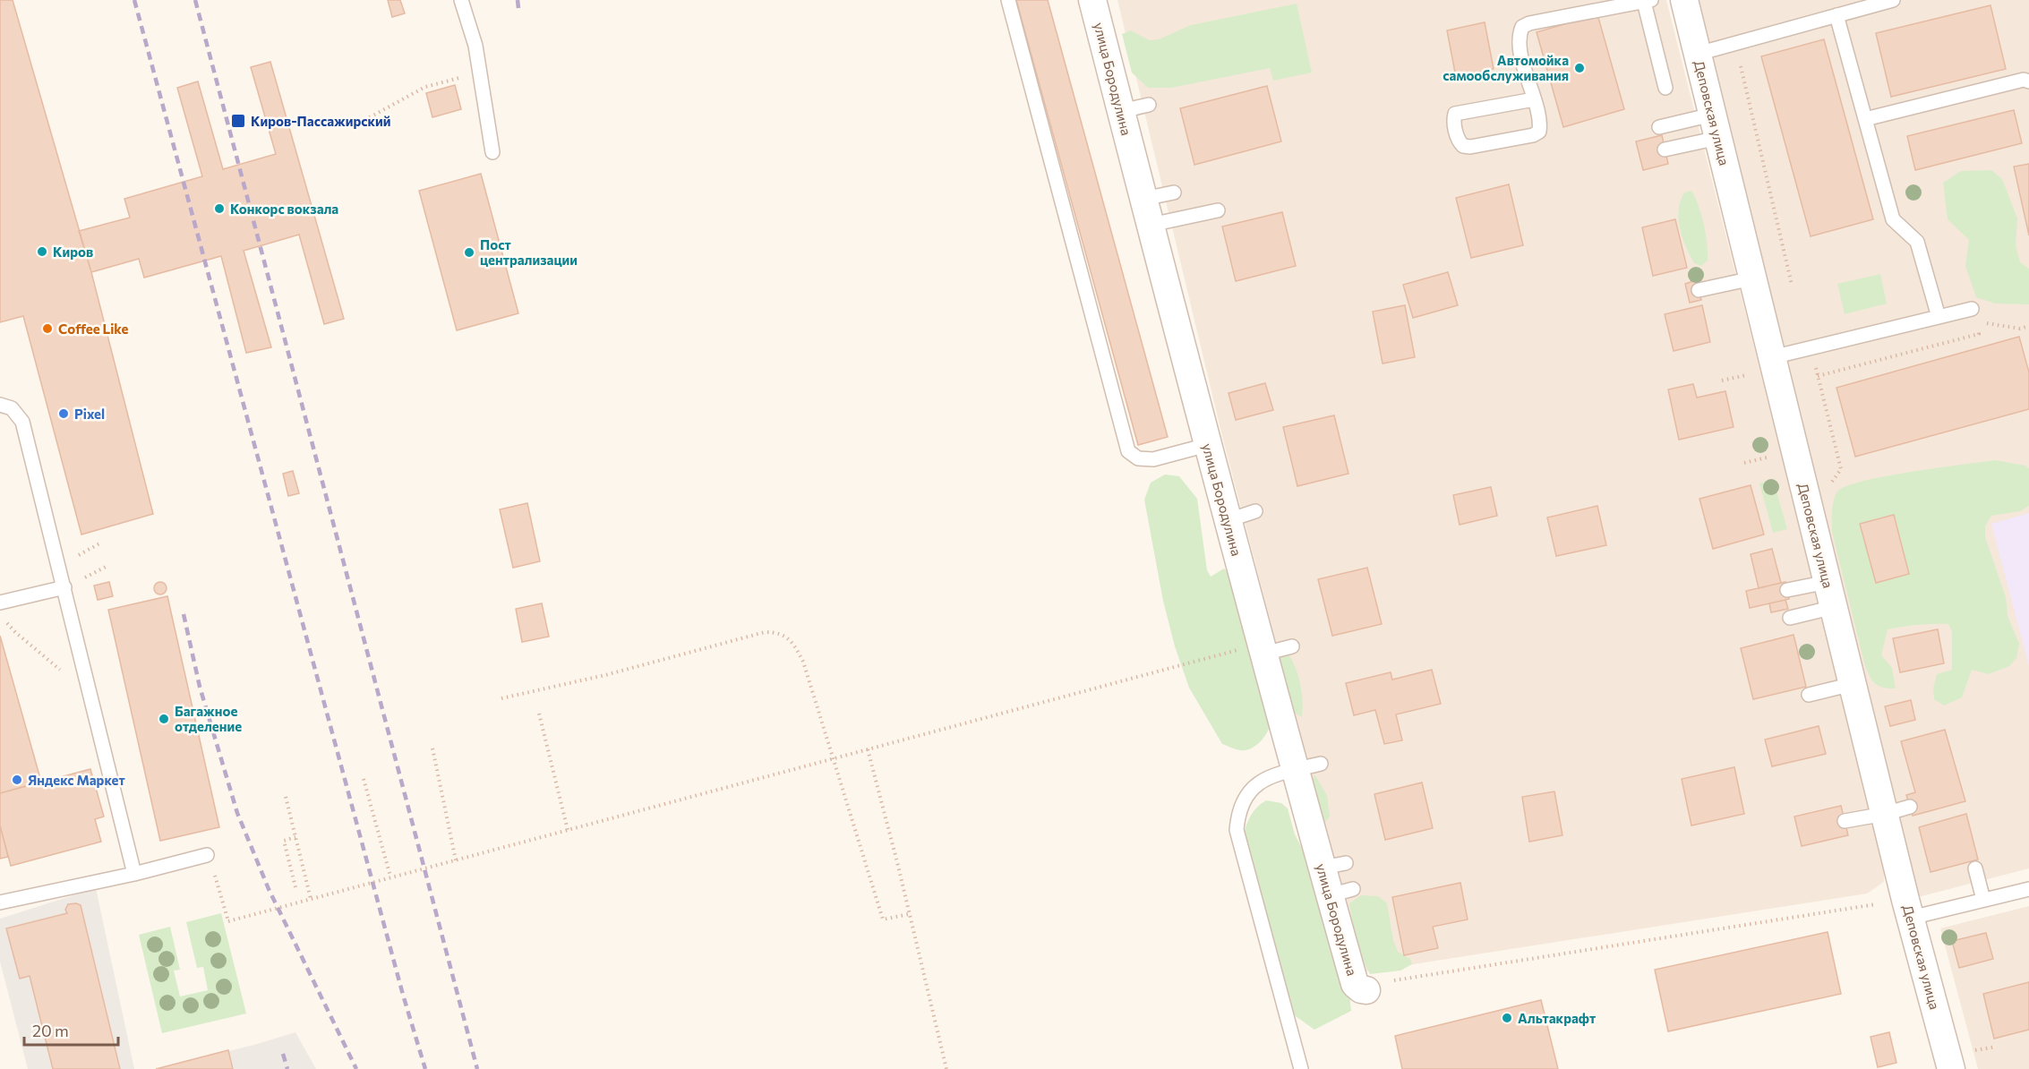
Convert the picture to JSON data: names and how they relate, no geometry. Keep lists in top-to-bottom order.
{
  "streets": {
    "street": ["улица Бородулина", "Деповская улица"]
  },
  "places": {
    "other": [
      "Автомойка самообслуживания",
      "Конкорс вокзала",
      "Киров",
      "Пост централизации",
      "Coffee Like",
      "Pixel",
      "Багажное отделение",
      "Яндекс Маркет",
      "Альтакрафт"
    ],
    "transit": ["Киров-Пассажирский"]
  },
  "scale_bar": "20 m"
}
